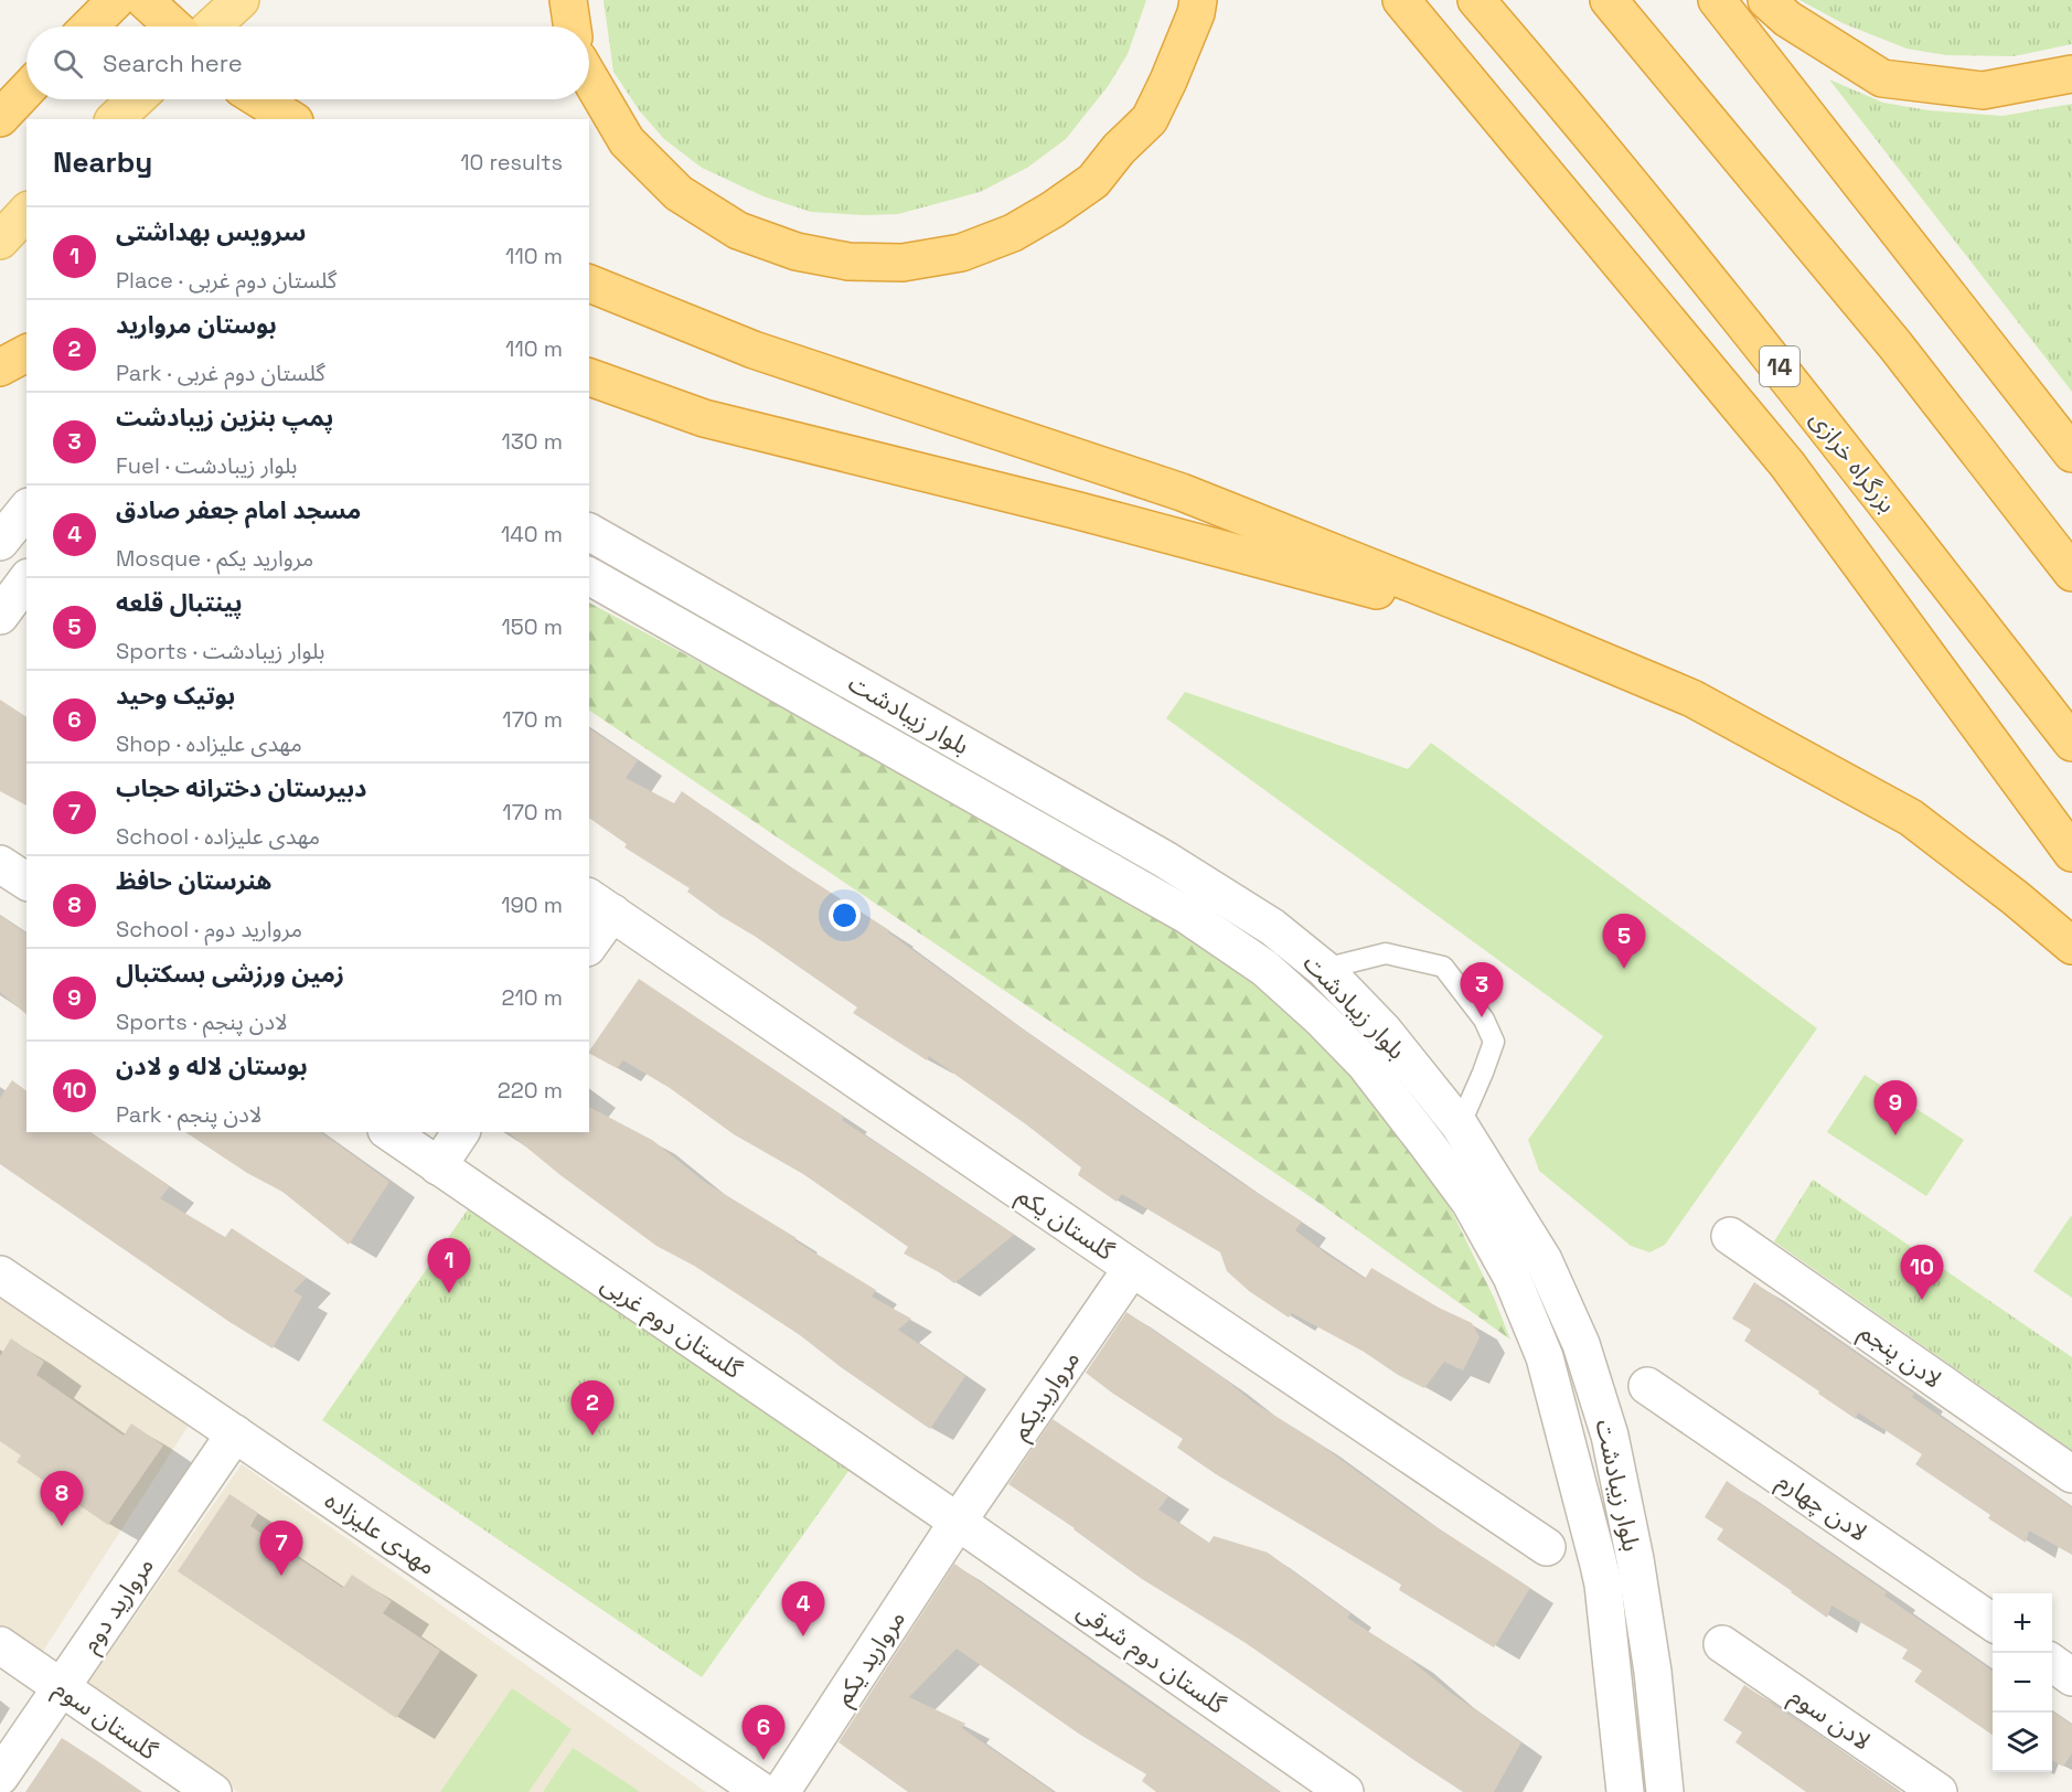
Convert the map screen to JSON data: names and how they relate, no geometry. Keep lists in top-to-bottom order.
{
  "streets": {
    "highway": ["14", "بزرگراه خرازی"],
    "street": [
      "بلوار زیبادشت",
      "گلستان یکم",
      "گلستان دوم غربی",
      "لادن پنجم",
      "مرواریدیکم",
      "لادن چهارم",
      "مهدی علیزاده",
      "مروارید دوم",
      "مروارید یکم",
      "گلستان دوم شرقی",
      "لادن سوم",
      "گلستان سوم"
    ]
  },
  "crossings": [
    ["گلستان یکم", "مرواریدیکم"],
    ["گلستان دوم غربی", "مرواریدیکم"],
    ["گلستان دوم غربی", "مروارید یکم"],
    ["گلستان دوم غربی", "گلستان دوم شرقی"],
    ["مرواریدیکم", "مروارید یکم"],
    ["مرواریدیکم", "گلستان دوم شرقی"],
    ["مهدی علیزاده", "مروارید دوم"],
    ["مروارید دوم", "گلستان سوم"],
    ["مروارید یکم", "گلستان دوم شرقی"]
  ],
  "page": {
    "search": "Search here",
    "heading": ["Nearby", "10 results"],
    "list": [
      {
        "mark": "1",
        "name": "سرویس بهداشتی",
        "note": "Place · گلستان دوم غربی",
        "value": "110 m"
      },
      {
        "mark": "2",
        "name": "بوستان مروارید",
        "note": "Park · گلستان دوم غربی",
        "value": "110 m"
      },
      {
        "mark": "3",
        "name": "پمپ بنزین زیبادشت",
        "note": "Fuel · بلوار زیبادشت",
        "value": "130 m"
      },
      {
        "mark": "4",
        "name": "مسجد امام جعفر صادق",
        "note": "Mosque · مروارید یکم",
        "value": "140 m"
      },
      {
        "mark": "5",
        "name": "پینتبال قلعه",
        "note": "Sports · بلوار زیبادشت",
        "value": "150 m"
      },
      {
        "mark": "6",
        "name": "بوتیک وحید",
        "note": "Shop · مهدی علیزاده",
        "value": "170 m"
      },
      {
        "mark": "7",
        "name": "دبیرستان دخترانه حجاب",
        "note": "School · مهدی علیزاده",
        "value": "170 m"
      },
      {
        "mark": "8",
        "name": "هنرستان حافظ",
        "note": "School · مروارید دوم",
        "value": "190 m"
      },
      {
        "mark": "9",
        "name": "زمین ورزشی بسکتبال",
        "note": "Sports · لادن پنجم",
        "value": "210 m"
      },
      {
        "mark": "10",
        "name": "بوستان لاله و لادن",
        "note": "Park · لادن پنجم",
        "value": "220 m"
      }
    ],
    "pins": [
      "5",
      "3",
      "9",
      "1",
      "10",
      "2",
      "8",
      "7",
      "4",
      "6"
    ],
    "map_buttons": ["+", "−"]
  }
}
